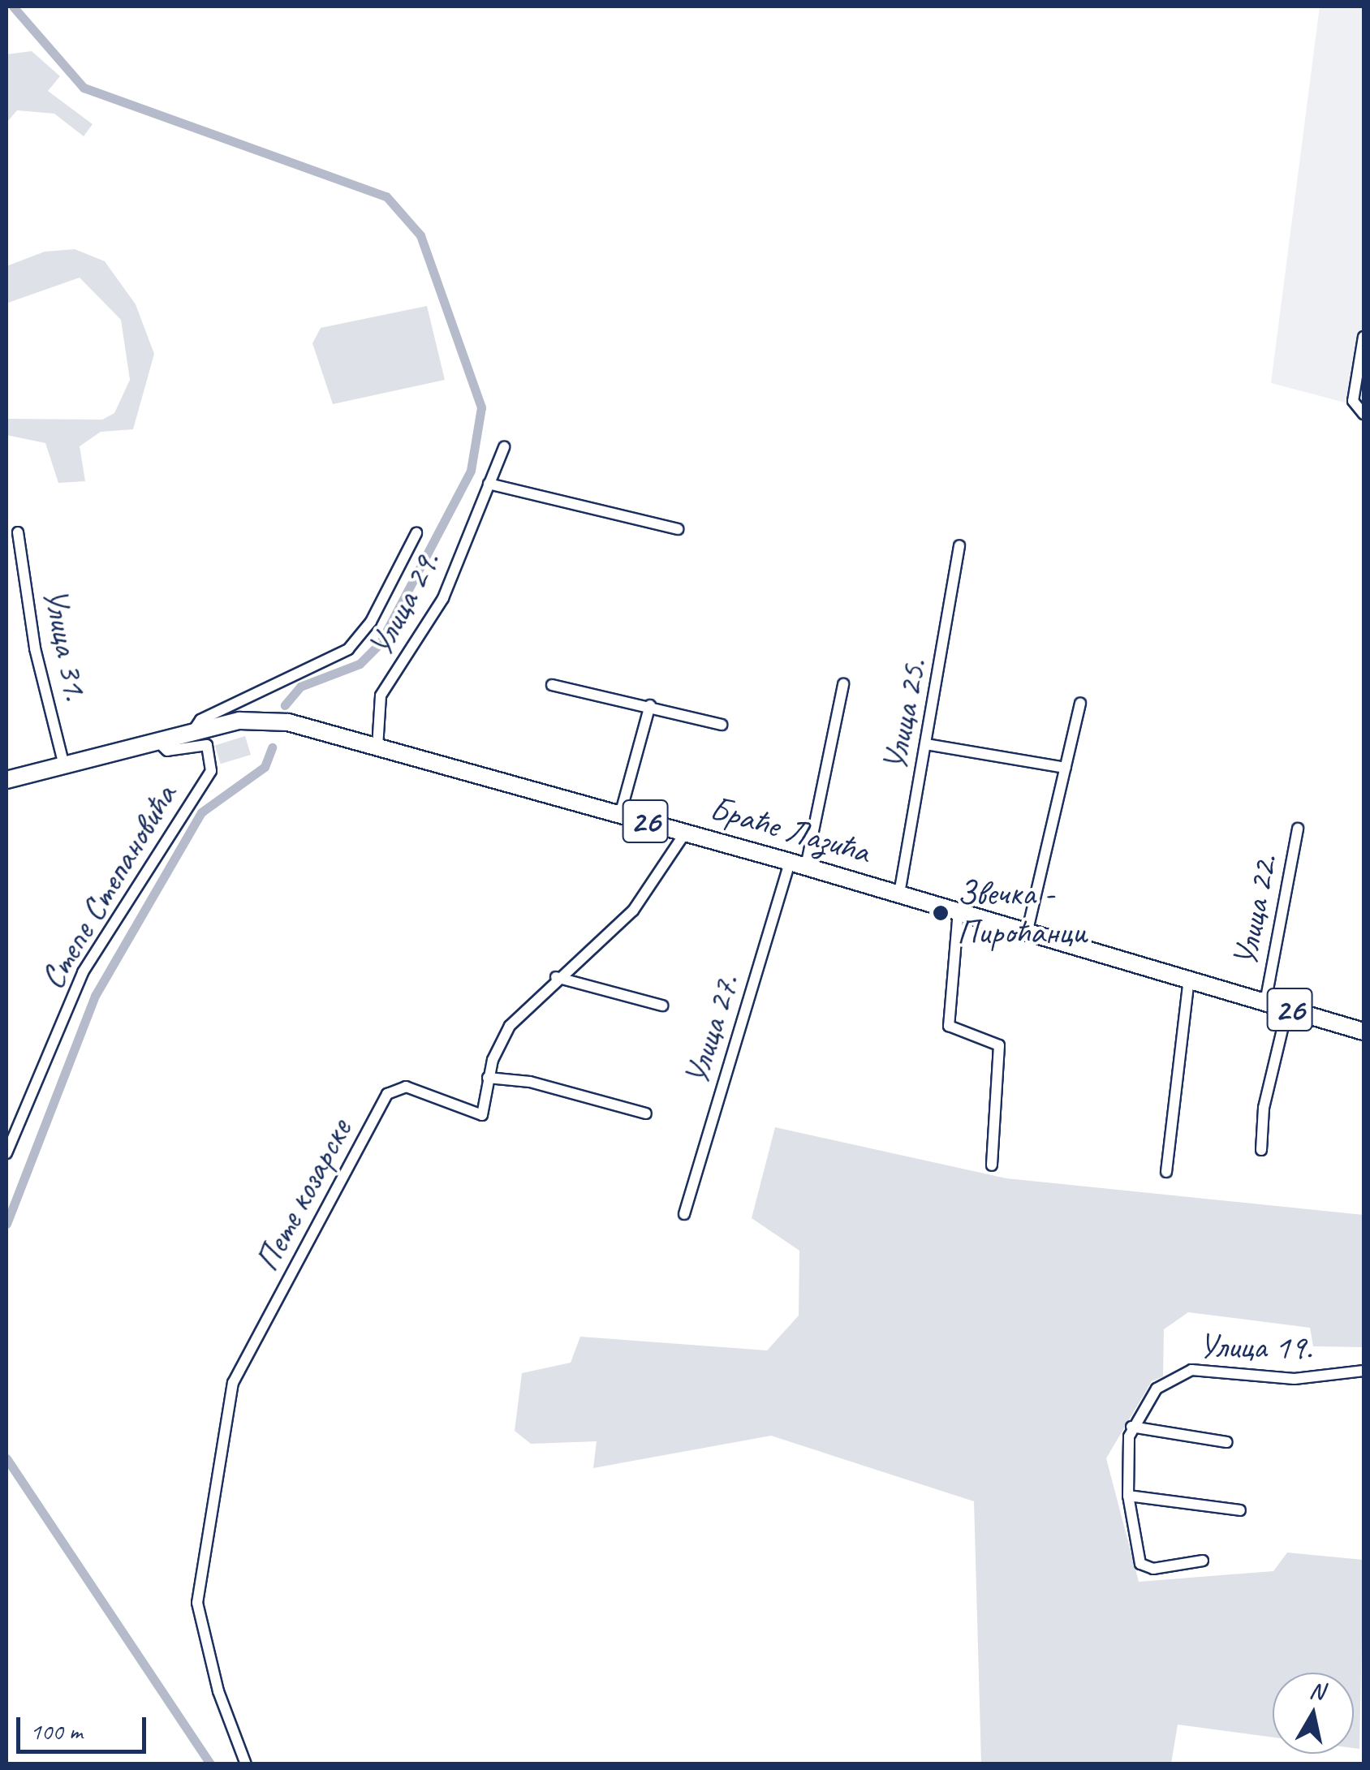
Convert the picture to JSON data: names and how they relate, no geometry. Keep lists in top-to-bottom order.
{
  "streets": {
    "main road": ["26", "Браће Лазића"],
    "street": [
      "Улица 29.",
      "Улица 31.",
      "Улица 25.",
      "Степе Степановића",
      "Улица 22.",
      "Улица 27.",
      "Пете козарске",
      "Улица 19."
    ]
  },
  "crossings": [
    ["Улица 29.", "Браће Лазића"],
    ["Улица 31.", "Браће Лазића"],
    ["Улица 25.", "Браће Лазића"],
    ["Браће Лазића", "Степе Степановића"],
    ["Браће Лазића", "Улица 22."],
    ["Браће Лазића", "Улица 27."],
    ["Браће Лазића", "Пете козарске"]
  ],
  "places": ["Звечка - Пироћанци"],
  "scale_bar": "100 m",
  "north": "top"
}
